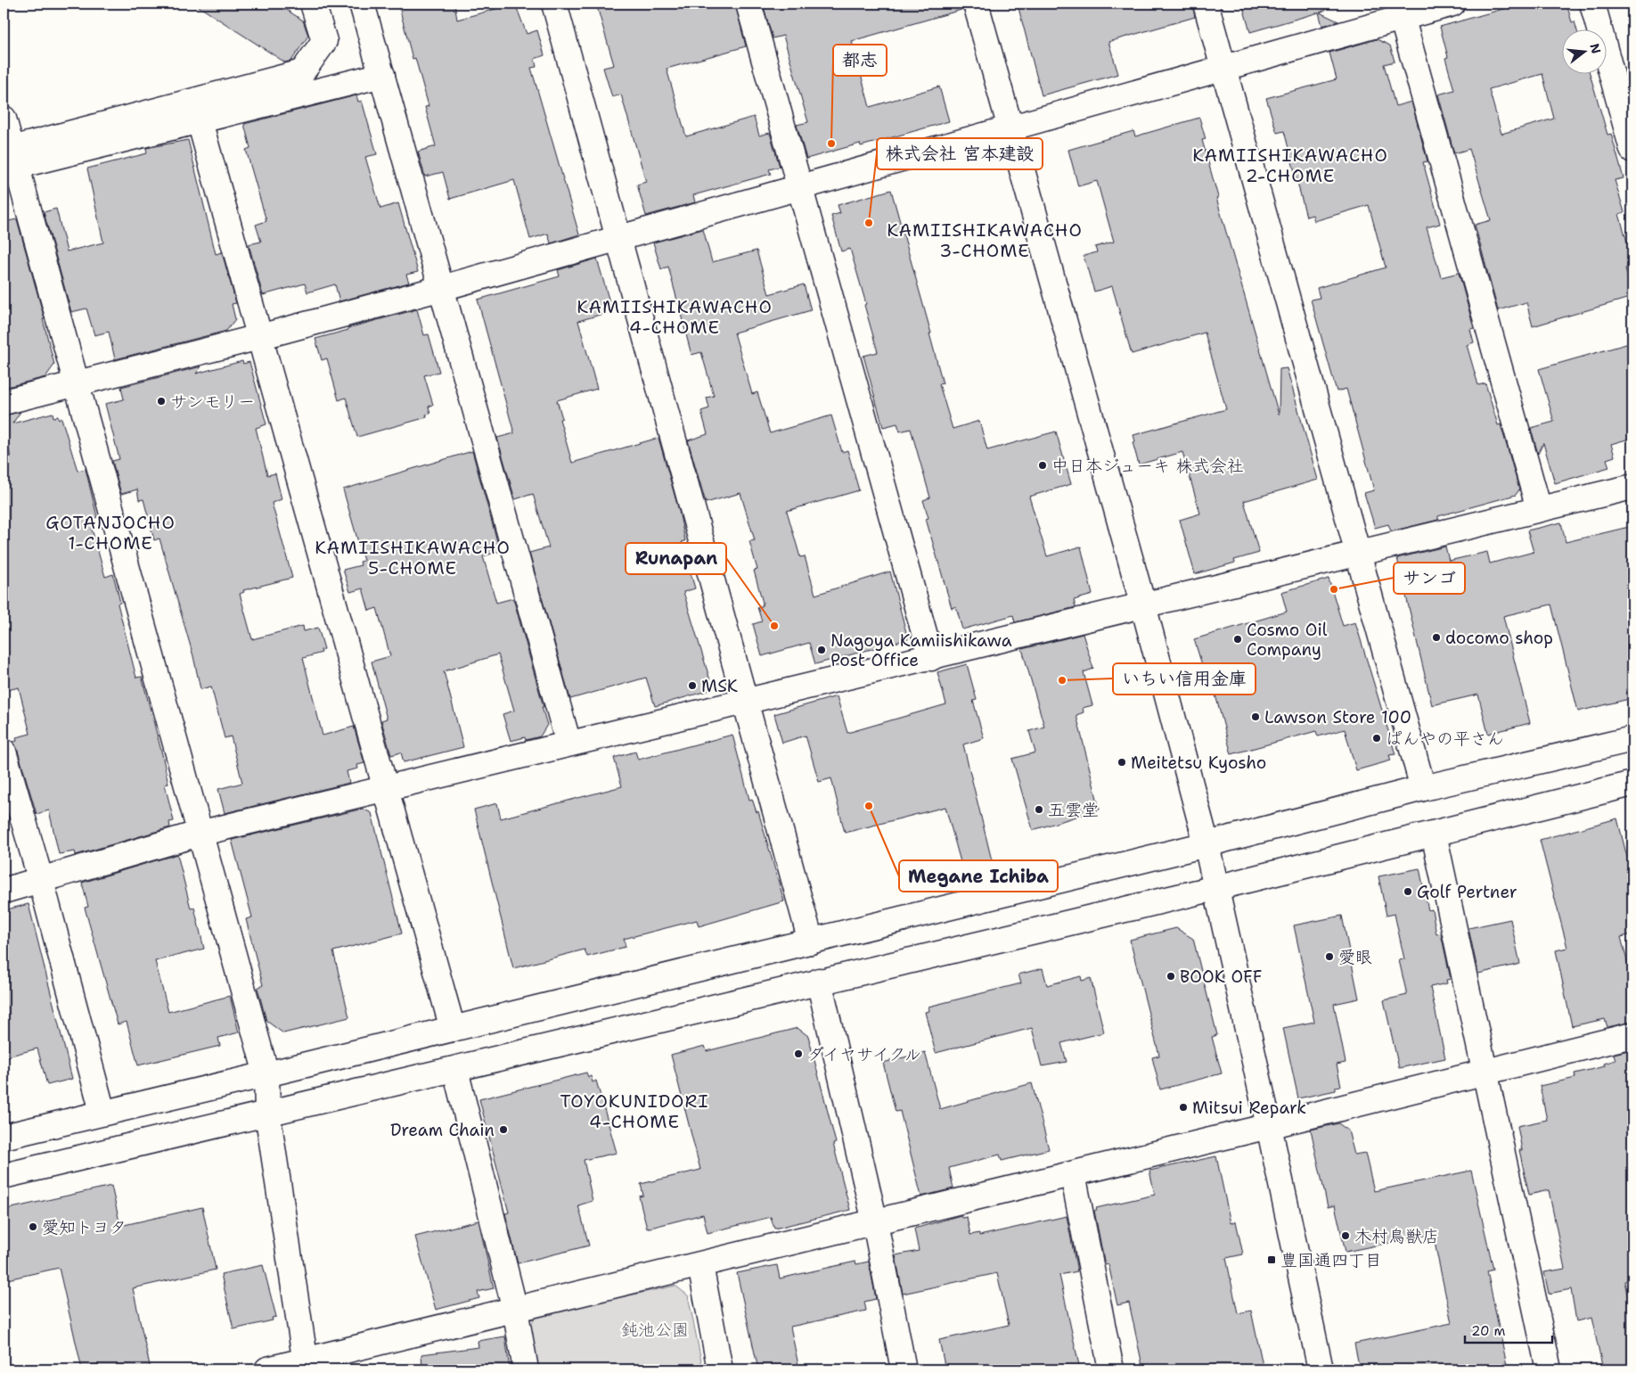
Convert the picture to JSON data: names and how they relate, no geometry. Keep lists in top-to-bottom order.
{
  "districts": [
    "KAMIISHIKAWACHO 2-CHOME",
    "KAMIISHIKAWACHO 3-CHOME",
    "KAMIISHIKAWACHO 4-CHOME",
    "GOTANJOCHO 1-CHOME",
    "KAMIISHIKAWACHO 5-CHOME",
    "TOYOKUNIDORI 4-CHOME"
  ],
  "parks": ["鈍池公園"],
  "places": {
    "other": [
      "都志",
      "株式会社 宮本建設",
      "サンモリー",
      "中日本ジューキ 株式会社",
      "サンゴ",
      "Runapan",
      "docomo shop",
      "Cosmo Oil Company",
      "Nagoya Kamiishikawa Post Office",
      "いちい信用金庫",
      "MSK",
      "Lawson Store 100",
      "ぱんやの平さん",
      "Meitetsu Kyosho",
      "Megane Ichiba",
      "五雲堂",
      "Golf Pertner",
      "愛眼",
      "BOOK OFF",
      "ダイヤサイクル",
      "Mitsui Repark",
      "Dream Chain",
      "愛知トヨタ",
      "木村鳥獣店"
    ],
    "transit": ["豊国通四丁目"]
  },
  "scale_bar": "20 m",
  "north": "right"
}
